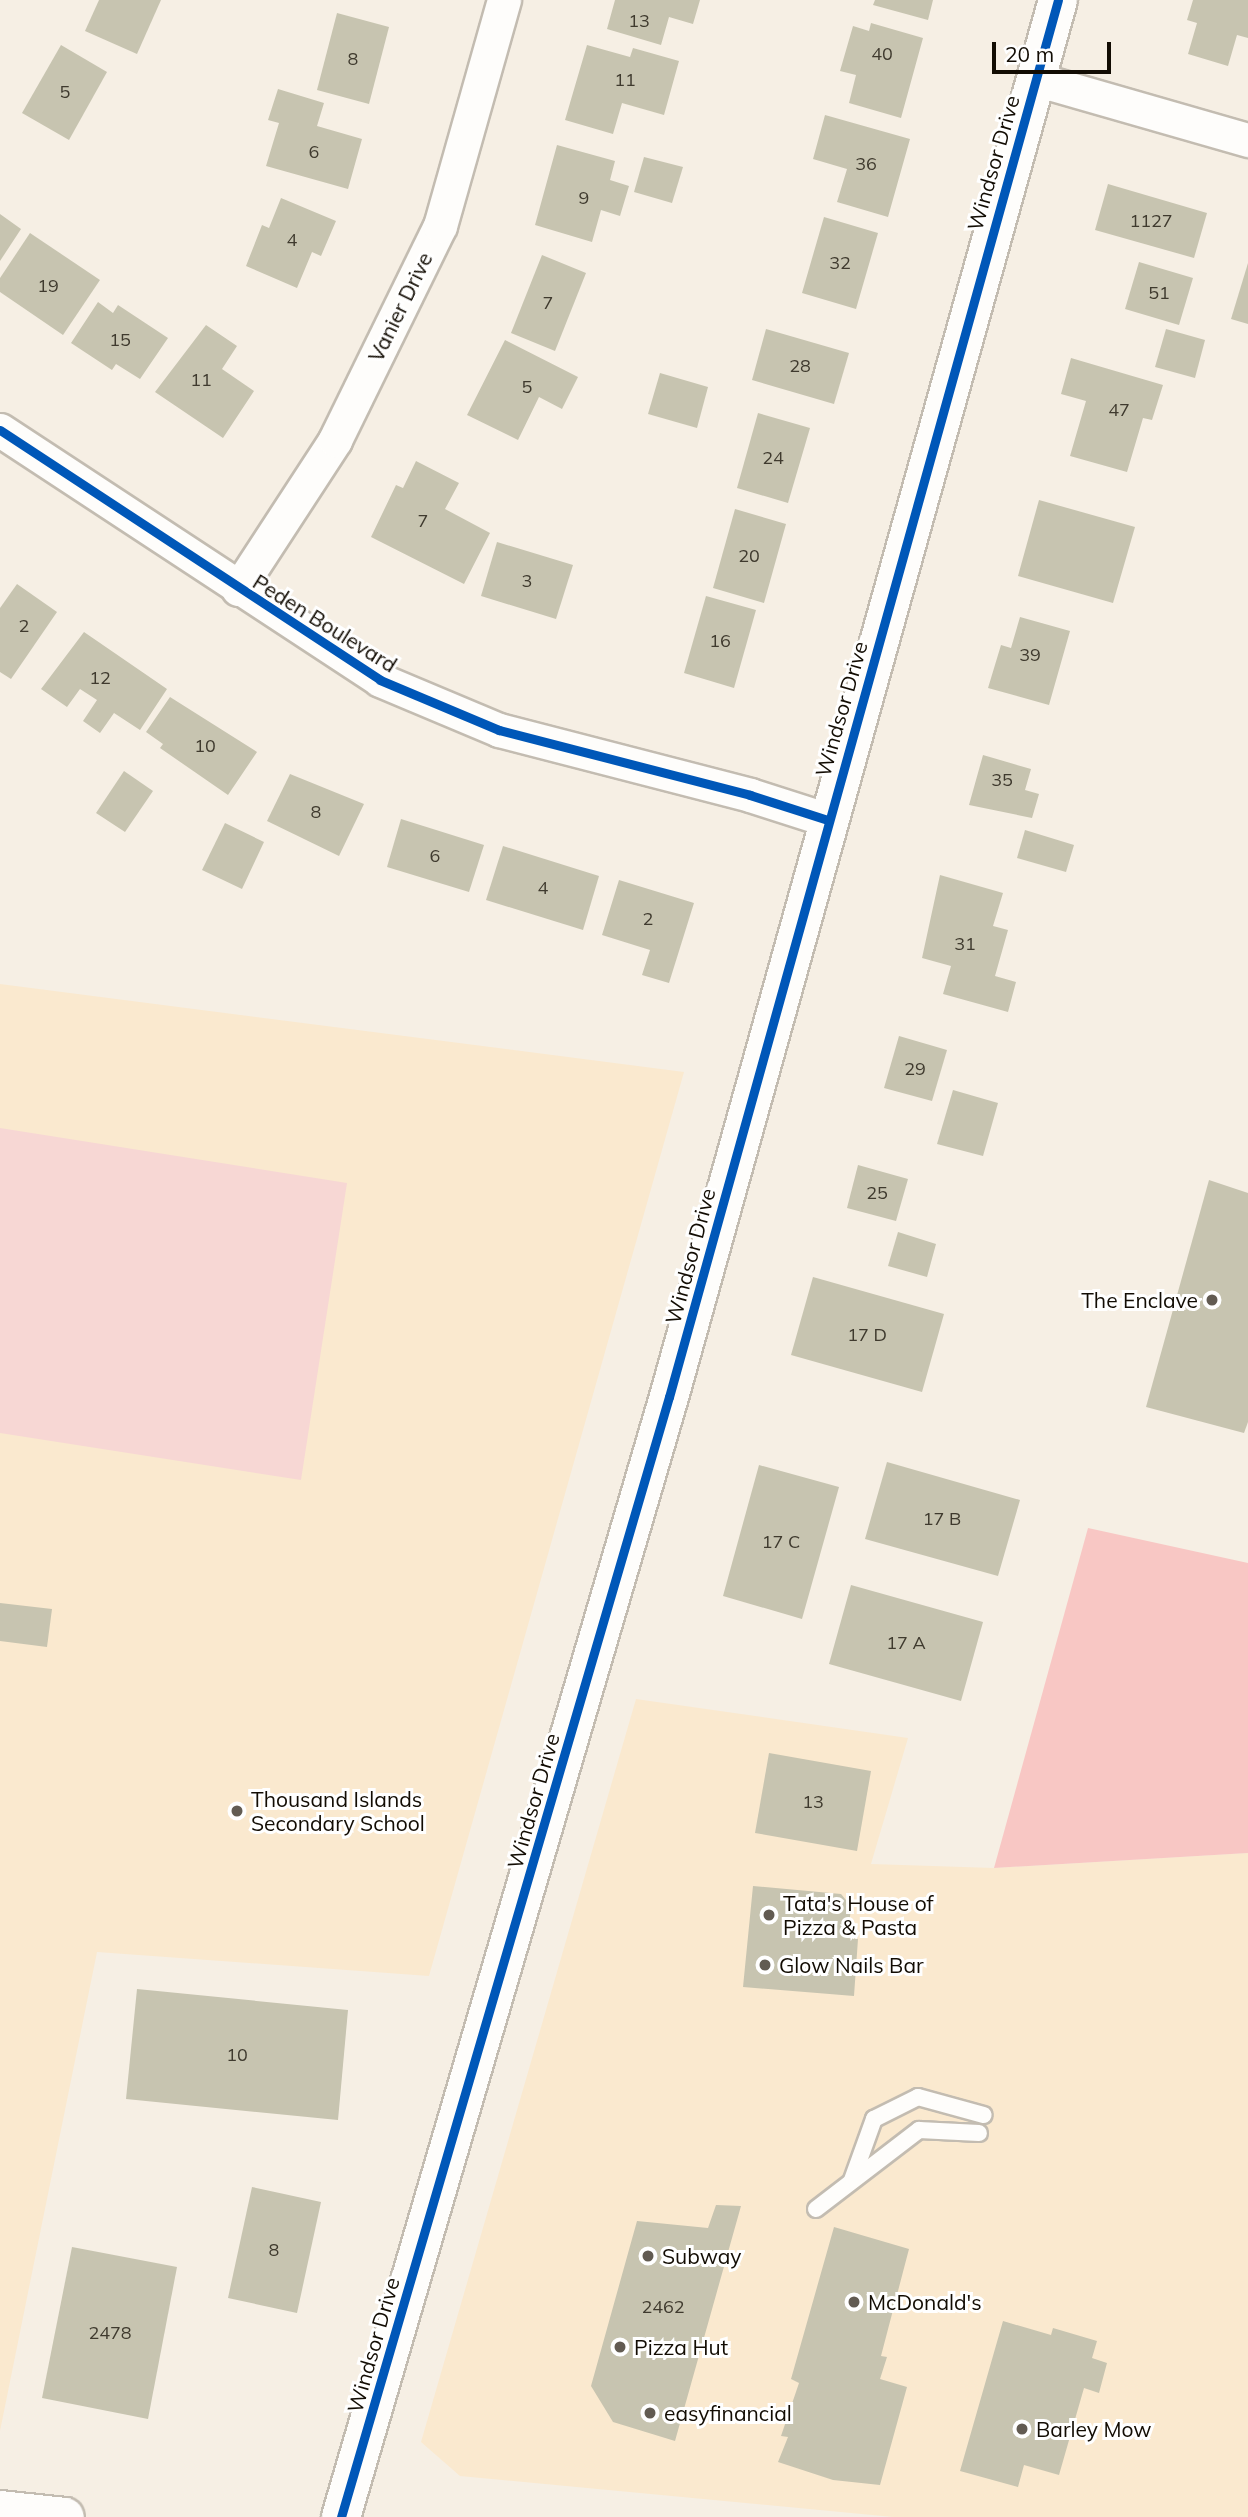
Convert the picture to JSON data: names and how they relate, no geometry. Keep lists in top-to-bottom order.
{
  "streets": {
    "street": ["Windsor Drive", "Vanier Drive", "Peden Boulevard"]
  },
  "crossings": [
    ["Windsor Drive", "Peden Boulevard"],
    ["Vanier Drive", "Peden Boulevard"]
  ],
  "places": [
    "The Enclave",
    "Thousand Islands Secondary School",
    "Tata's House of Pizza & Pasta",
    "Glow Nails Bar",
    "Subway",
    "McDonald's",
    "Pizza Hut",
    "easyfinancial",
    "Barley Mow"
  ],
  "house_numbers": [
    "13",
    "40",
    "8",
    "11",
    "5",
    "6",
    "36",
    "9",
    "1127",
    "4",
    "32",
    "19",
    "51",
    "7",
    "15",
    "28",
    "11",
    "5",
    "47",
    "24",
    "7",
    "20",
    "3",
    "2",
    "16",
    "39",
    "12",
    "10",
    "35",
    "8",
    "6",
    "4",
    "2",
    "31",
    "29",
    "25",
    "17 D",
    "17 B",
    "17 C",
    "17 A",
    "13",
    "10",
    "8",
    "2462",
    "2478"
  ],
  "scale_bar": "20 m"
}
